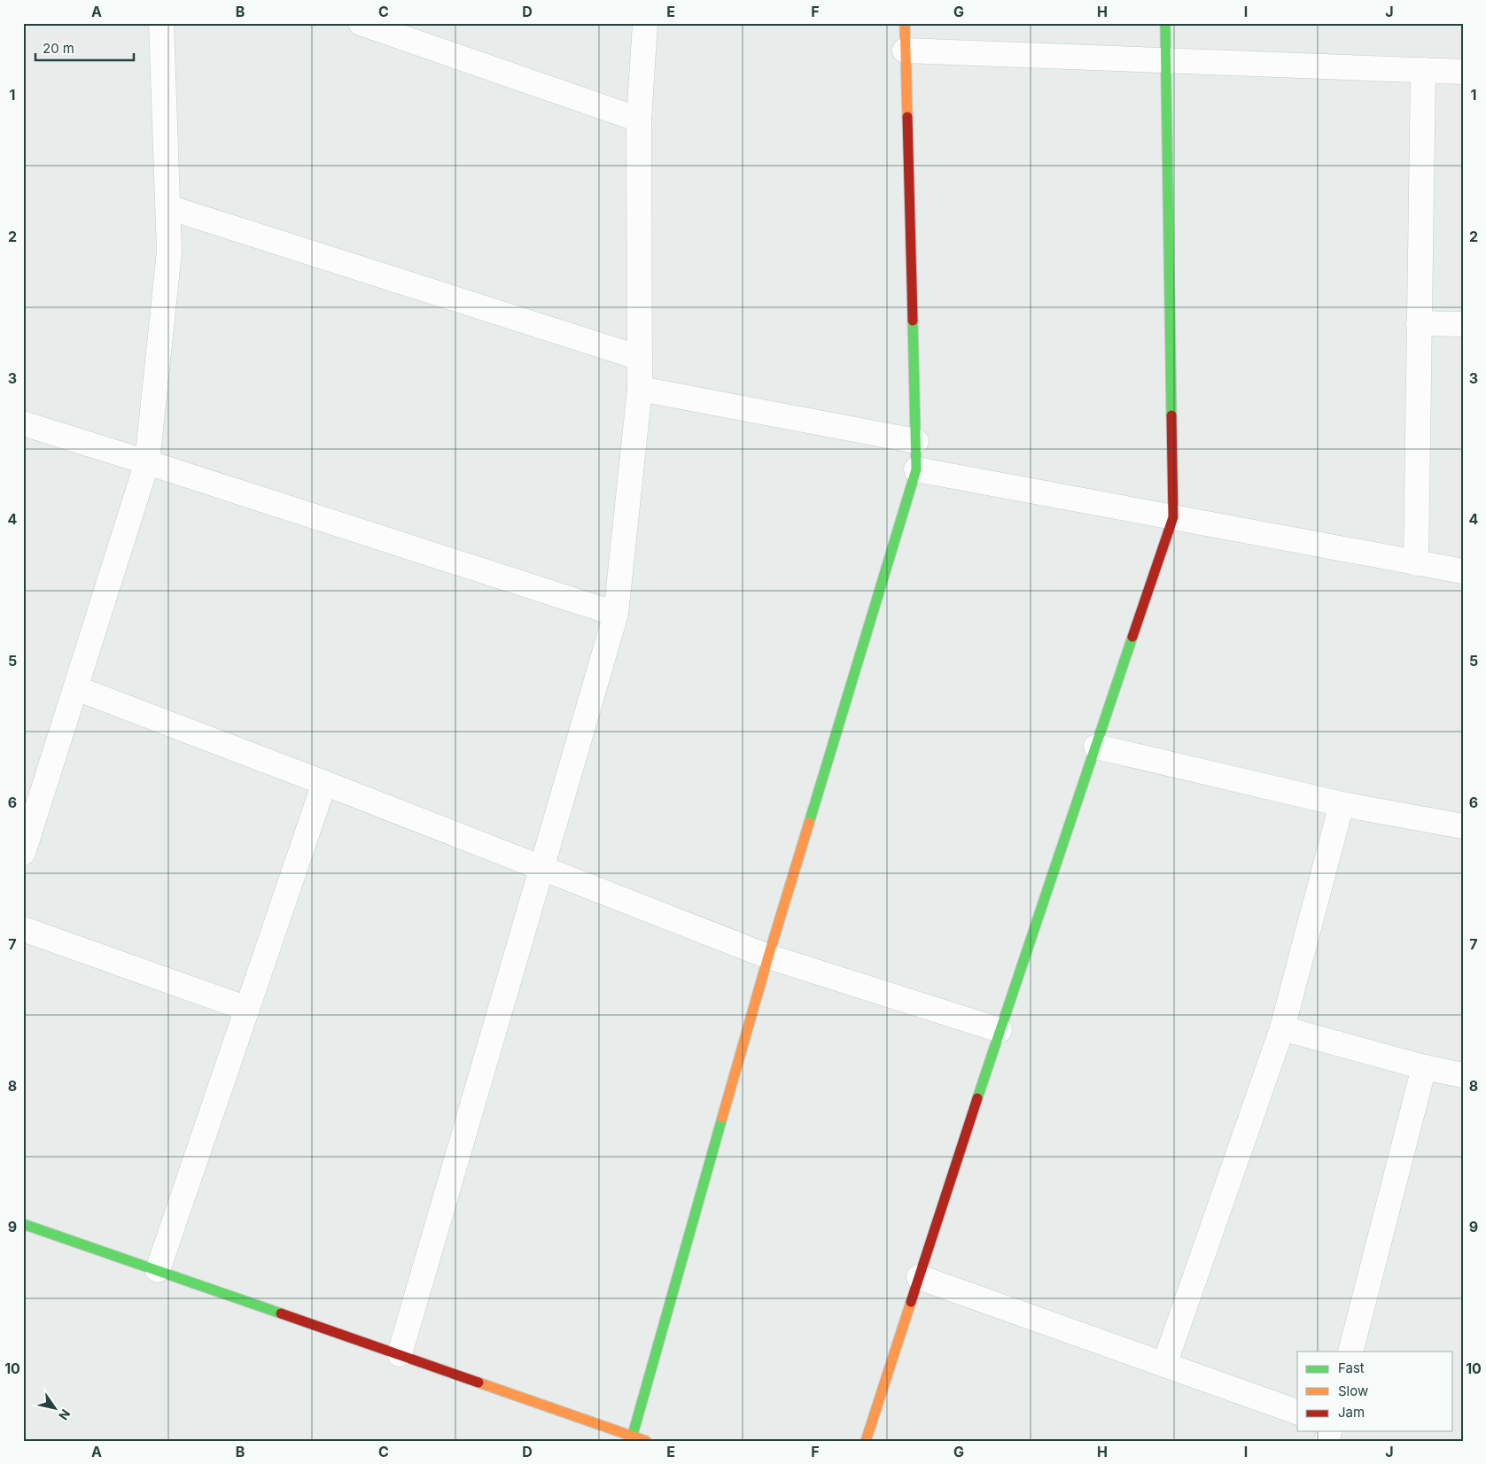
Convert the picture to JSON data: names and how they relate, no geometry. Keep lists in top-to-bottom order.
{
  "legend": ["Fast", "Slow", "Jam"],
  "scale_bar": "20 m",
  "north": "bottom right",
  "grid": {
    "columns": [
      "A",
      "B",
      "C",
      "D",
      "E",
      "F",
      "G",
      "H",
      "I",
      "J"
    ],
    "rows": [
      "1",
      "2",
      "3",
      "4",
      "5",
      "6",
      "7",
      "8",
      "9",
      "10"
    ]
  }
}
